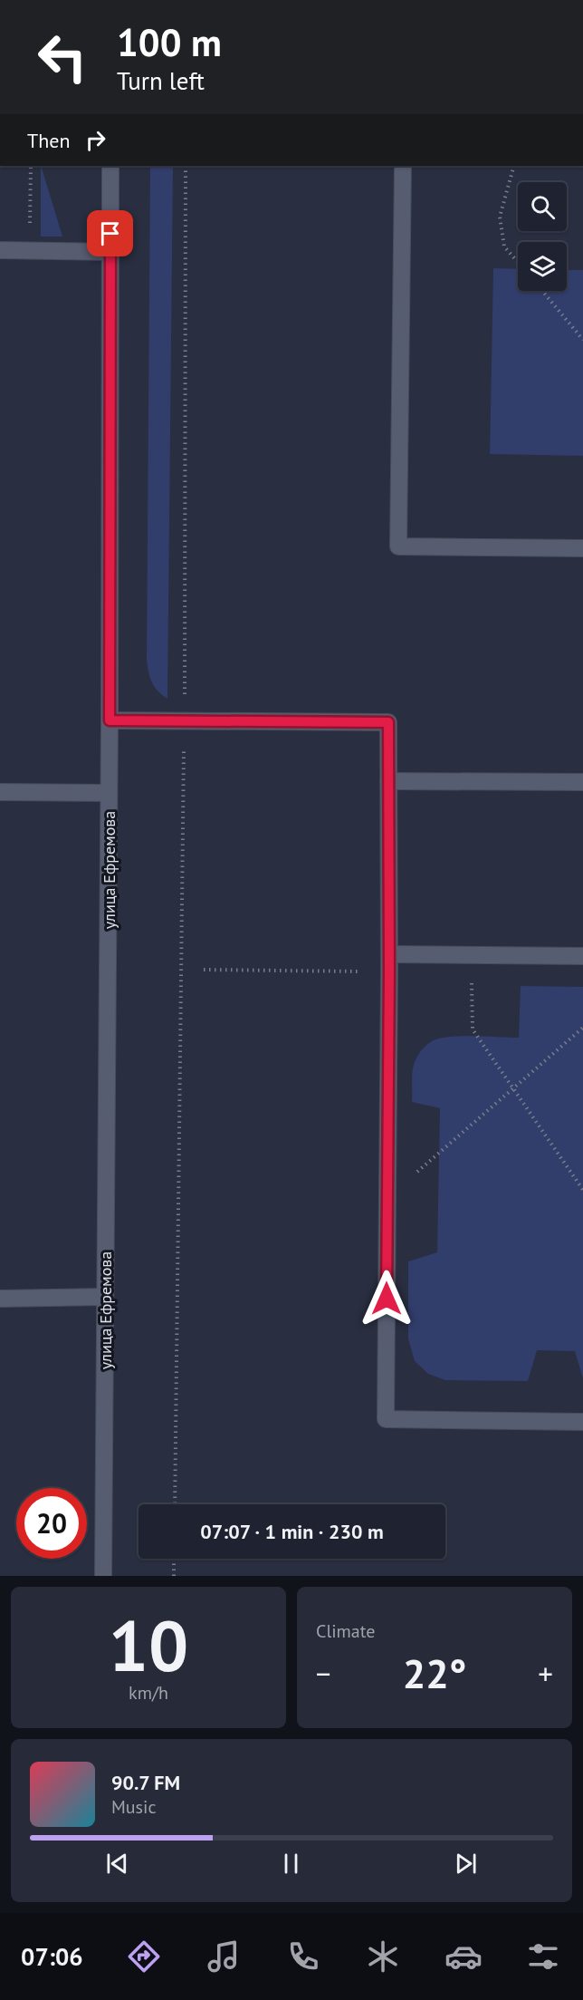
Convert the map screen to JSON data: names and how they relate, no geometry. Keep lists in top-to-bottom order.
{
  "streets": {
    "street": ["улица Ефремова"]
  },
  "page": {
    "turn": ["100 m", "Turn left"],
    "then": "Then",
    "limit": "20",
    "trip": "07:07 · 1 min · 230 m",
    "tile": [
      ["10", "km/h"],
      "Climate"
    ],
    "heat": ["−", "22°", "+"],
    "song": ["90.7 FM", "Music"],
    "tabs": "07:06"
  }
}
